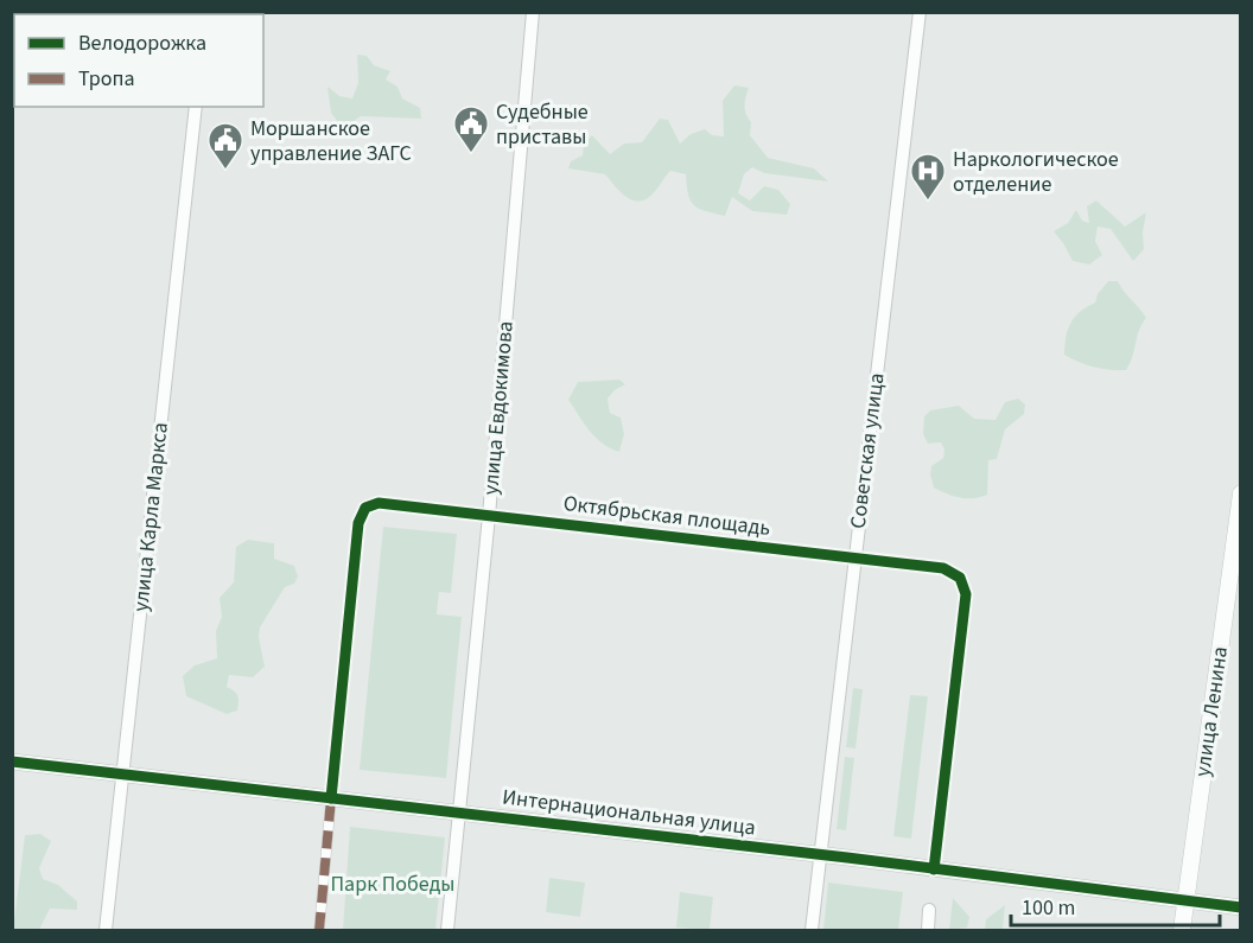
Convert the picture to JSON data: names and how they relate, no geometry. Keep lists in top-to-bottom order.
{
  "streets": {
    "main road": ["улица Ленина"],
    "street": [
      "улица Евдокимова",
      "Советская улица",
      "Октябрьская площадь",
      "улица Карла Маркса",
      "Интернациональная улица"
    ]
  },
  "crossings": [
    ["улица Евдокимова", "Октябрьская площадь"],
    ["улица Евдокимова", "Интернациональная улица"],
    ["Советская улица", "Октябрьская площадь"],
    ["Советская улица", "Интернациональная улица"],
    ["Октябрьская площадь", "Интернациональная улица"],
    ["улица Карла Маркса", "Интернациональная улица"],
    ["улица Ленина", "Интернациональная улица"]
  ],
  "parks": ["Парк Победы"],
  "places": {
    "public building": ["Судебные приставы", "Моршанское управление ЗАГС"],
    "hospital": ["Наркологическое отделение"]
  },
  "legend": ["Велодорожка", "Тропа"],
  "scale_bar": "100 m"
}
